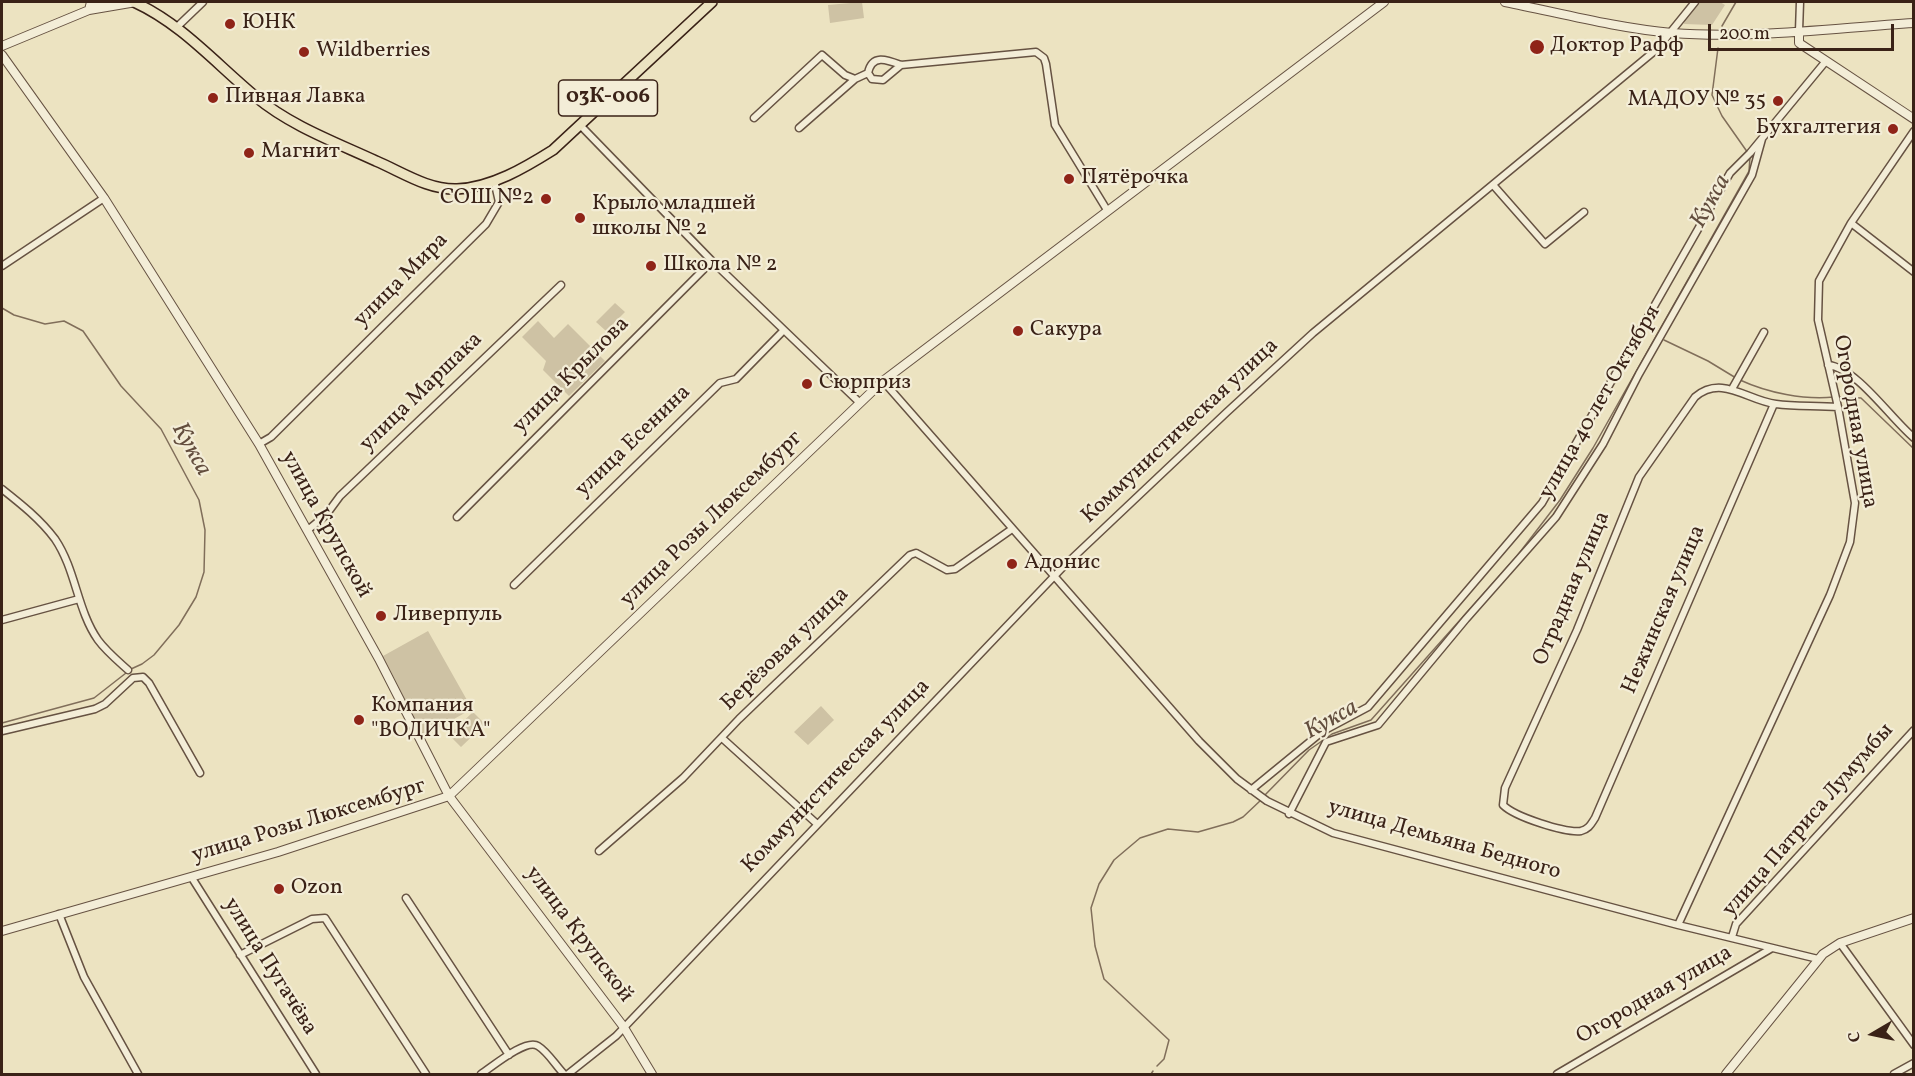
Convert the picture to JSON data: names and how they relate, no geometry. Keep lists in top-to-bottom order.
{
  "streets": {
    "main road": ["03К-006"],
    "street": [
      "улица Мира",
      "улица Крылова",
      "улица Маршака",
      "улица 40 лет Октября",
      "Огородная улица",
      "Коммунистическая улица",
      "улица Есенина",
      "улица Розы Люксембург",
      "улица Крупской",
      "Отрадная улица",
      "Нежинская улица",
      "Берёзовая улица",
      "улица Патриса Лумумбы",
      "улица Демьяна Бедного",
      "улица Пугачёва"
    ]
  },
  "crossings": [
    ["03К-006", "улица Мира"],
    ["улица Мира", "улица Крупской"],
    ["улица Маршака", "улица Крупской"],
    ["улица 40 лет Октября", "улица Демьяна Бедного"],
    ["Огородная улица", "улица Демьяна Бедного"],
    ["Коммунистическая улица", "улица Крупской"],
    ["Коммунистическая улица", "улица Демьяна Бедного"],
    ["улица Розы Люксембург", "улица Крупской"],
    ["улица Розы Люксембург", "улица Демьяна Бедного"],
    ["улица Розы Люксембург", "улица Пугачёва"],
    ["Отрадная улица", "Нежинская улица"],
    ["Берёзовая улица", "улица Демьяна Бедного"],
    ["улица Патриса Лумумбы", "улица Демьяна Бедного"]
  ],
  "water": ["Кукса"],
  "places": [
    "ЮНК",
    "Доктор Рафф",
    "Wildberries",
    "Пивная Лавка",
    "МАДОУ № 35",
    "Бухгалтегия",
    "Магнит",
    "Пятёрочка",
    "СОШ №2",
    "Крыло младшей школы № 2",
    "Школа № 2",
    "Сакура",
    "Сюрприз",
    "Адонис",
    "Ливерпуль",
    "Компания \"ВОДИЧКА\"",
    "Ozon"
  ],
  "scale_bar": "200 m",
  "north": "left"
}
